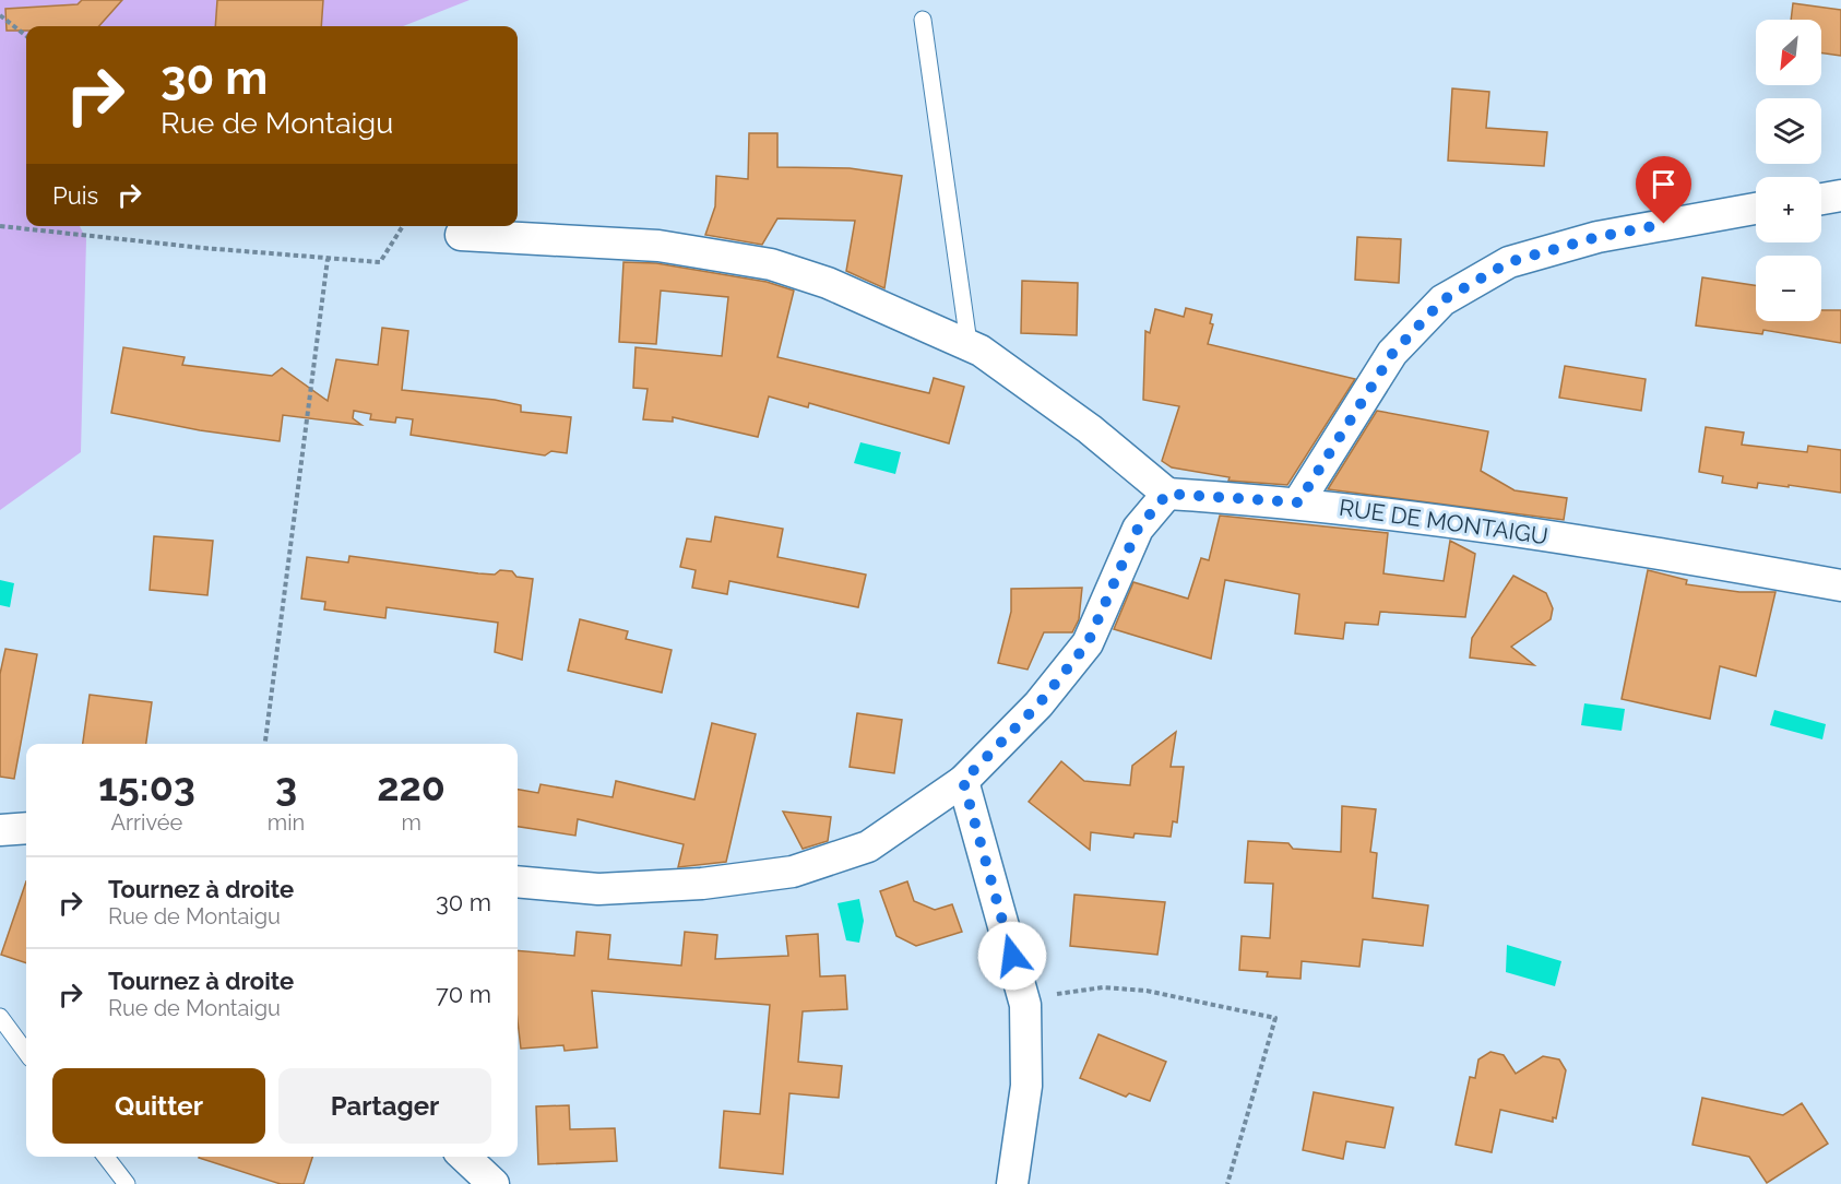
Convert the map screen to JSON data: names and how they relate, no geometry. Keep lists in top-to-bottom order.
{
  "streets": {
    "street": ["RUE DE MONTAIGU"]
  },
  "north": "bottom left",
  "page": {
    "map_buttons": ["+", "−"],
    "turn": ["30 m", "Rue de Montaigu"],
    "then": "Puis",
    "eta": [
      "15:03",
      "Arrivée",
      "3",
      "min",
      "220",
      "m"
    ],
    "list": [
      {
        "name": "Tournez à droite",
        "note": "Rue de Montaigu",
        "value": "30 m"
      },
      {
        "name": "Tournez à droite",
        "note": "Rue de Montaigu",
        "value": "70 m"
      }
    ],
    "buttons": ["Quitter", "Partager"]
  }
}
